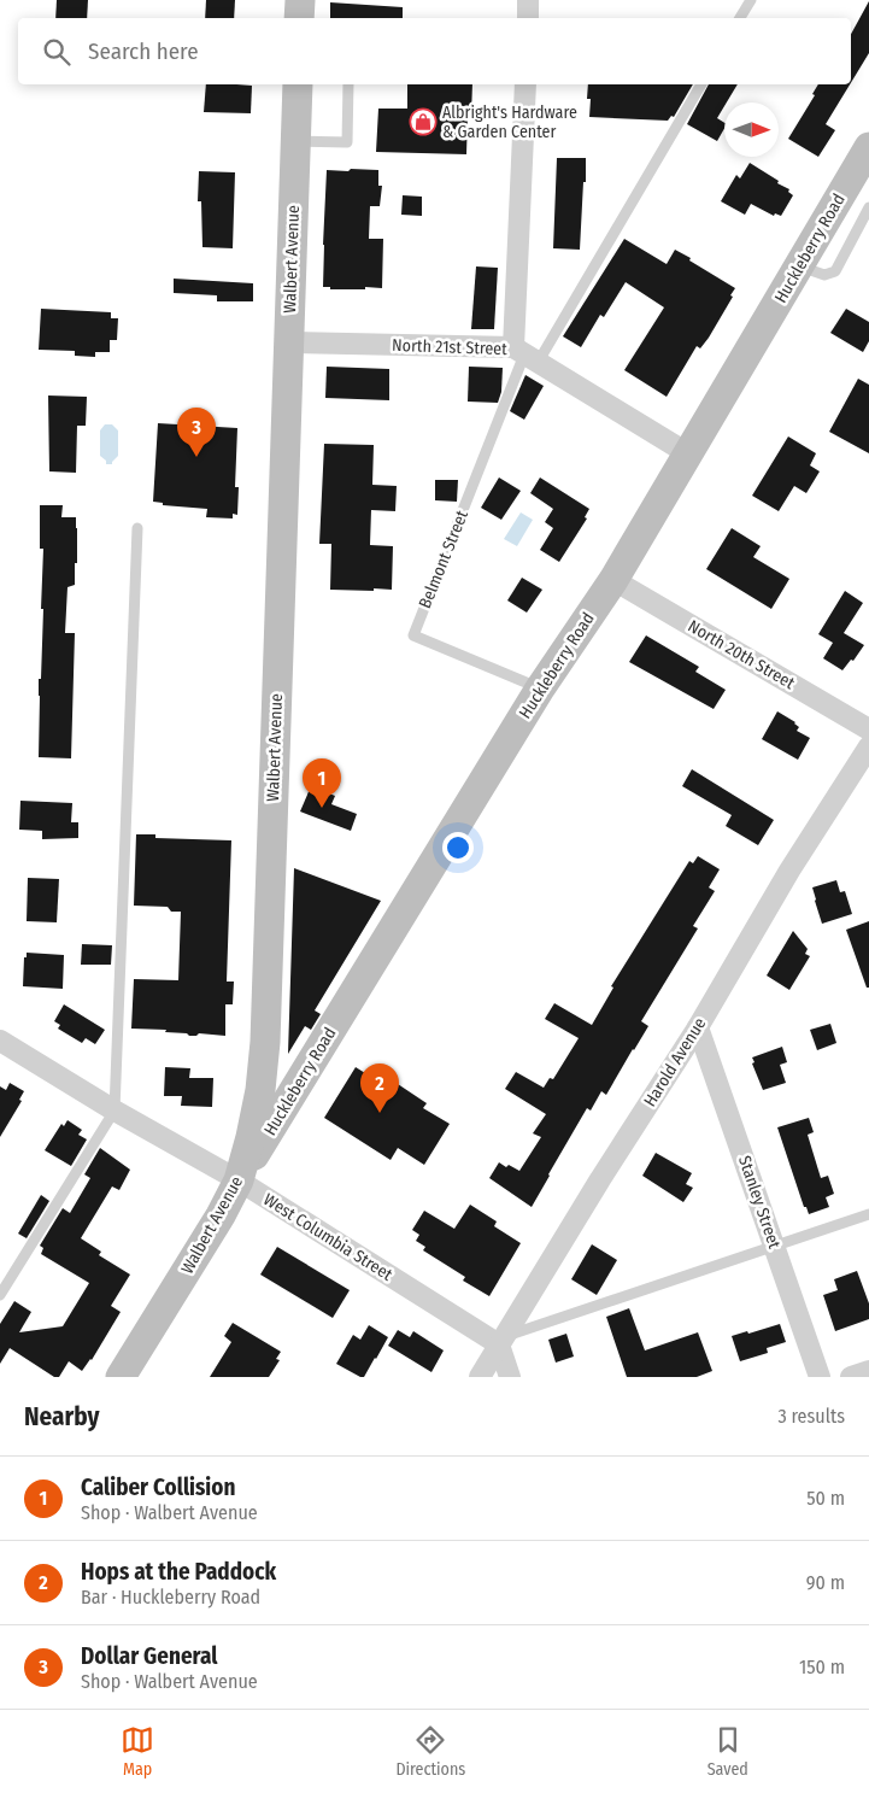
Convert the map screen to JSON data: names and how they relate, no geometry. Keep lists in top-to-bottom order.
{
  "streets": {
    "main road": ["Huckleberry Road", "Walbert Avenue"],
    "street": [
      "North 21st Street",
      "Belmont Street",
      "North 20th Street",
      "Harold Avenue",
      "Stanley Street",
      "West Columbia Street"
    ]
  },
  "crossings": [
    ["Huckleberry Road", "Walbert Avenue"],
    ["Huckleberry Road", "North 21st Street"],
    ["Huckleberry Road", "Belmont Street"],
    ["Huckleberry Road", "North 20th Street"],
    ["Huckleberry Road", "West Columbia Street"],
    ["Walbert Avenue", "North 21st Street"],
    ["Walbert Avenue", "West Columbia Street"],
    ["North 21st Street", "Belmont Street"],
    ["Harold Avenue", "Stanley Street"],
    ["Harold Avenue", "West Columbia Street"]
  ],
  "places": {
    "shop": ["Albright's Hardware & Garden Center"]
  },
  "north": "right",
  "page": {
    "search": "Search here",
    "pins": ["3", "1", "2"],
    "heading": ["Nearby", "3 results"],
    "list": [
      {
        "mark": "1",
        "name": "Caliber Collision",
        "note": "Shop · Walbert Avenue",
        "value": "50 m"
      },
      {
        "mark": "2",
        "name": "Hops at the Paddock",
        "note": "Bar · Huckleberry Road",
        "value": "90 m"
      },
      {
        "mark": "3",
        "name": "Dollar General",
        "note": "Shop · Walbert Avenue",
        "value": "150 m"
      }
    ],
    "nav": ["Map", "Directions", "Saved"]
  }
}
